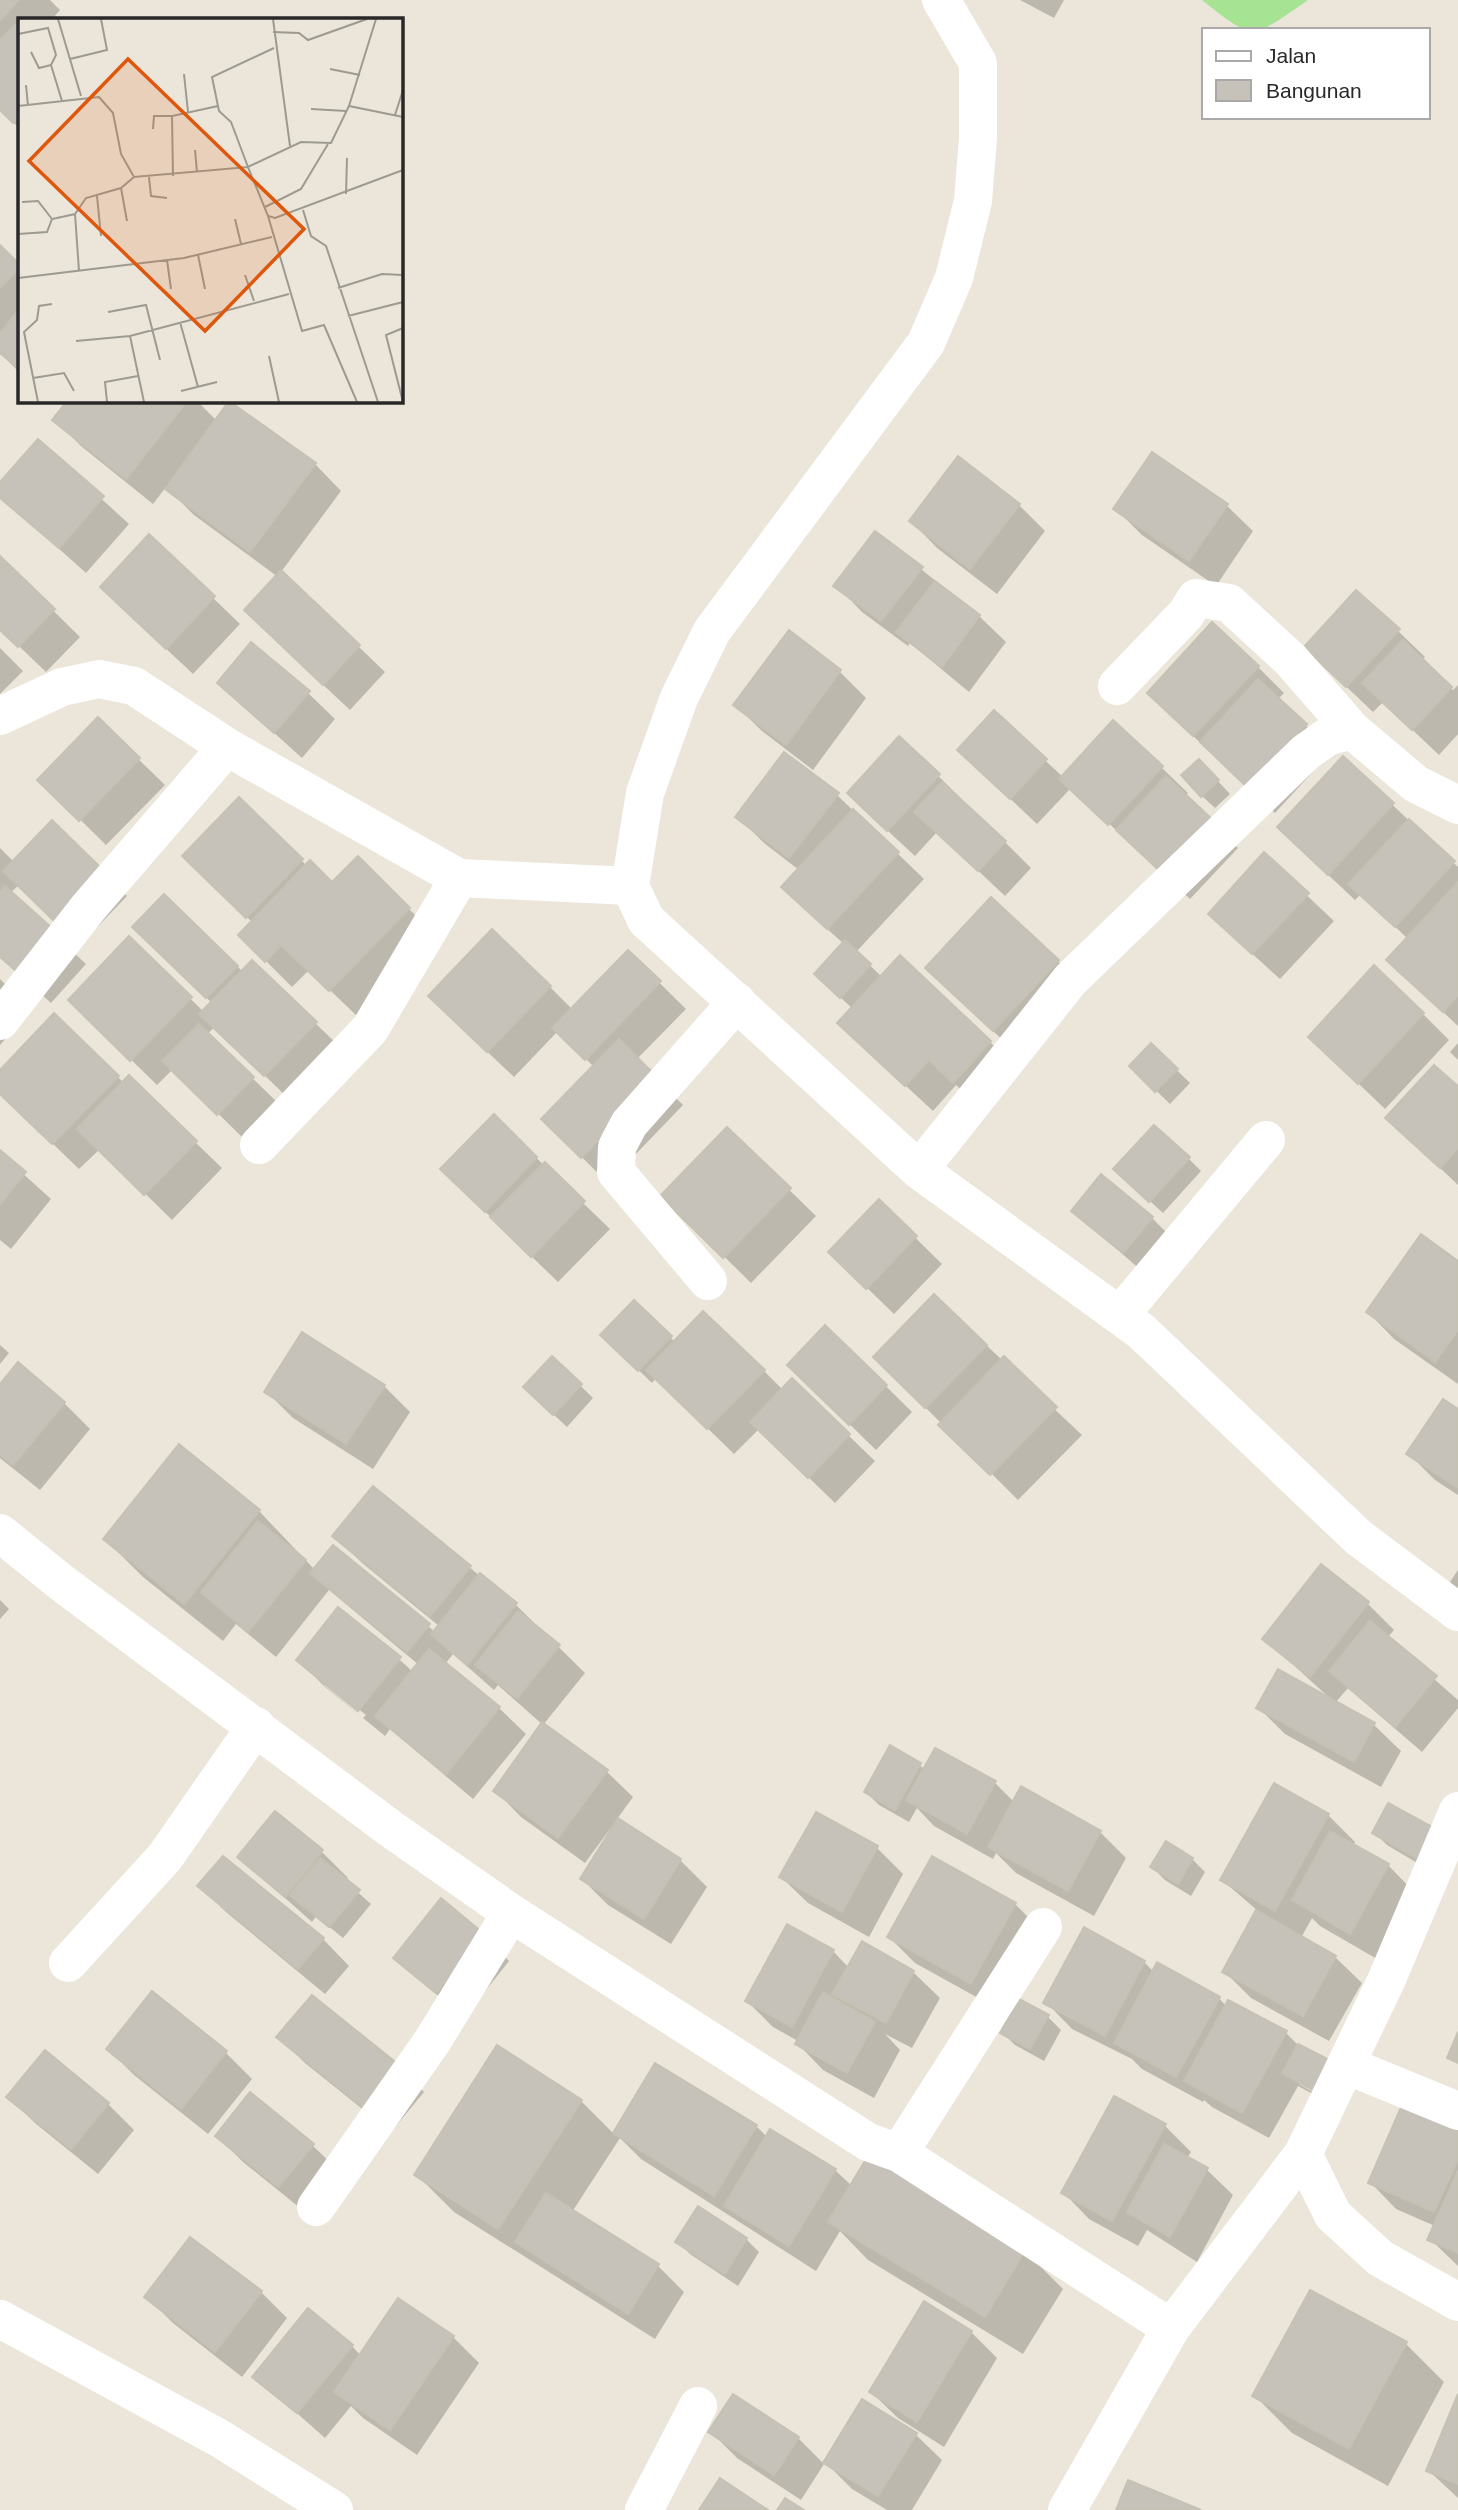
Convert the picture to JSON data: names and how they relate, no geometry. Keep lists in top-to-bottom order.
{
  "legend": ["Jalan", "Bangunan"]
}
